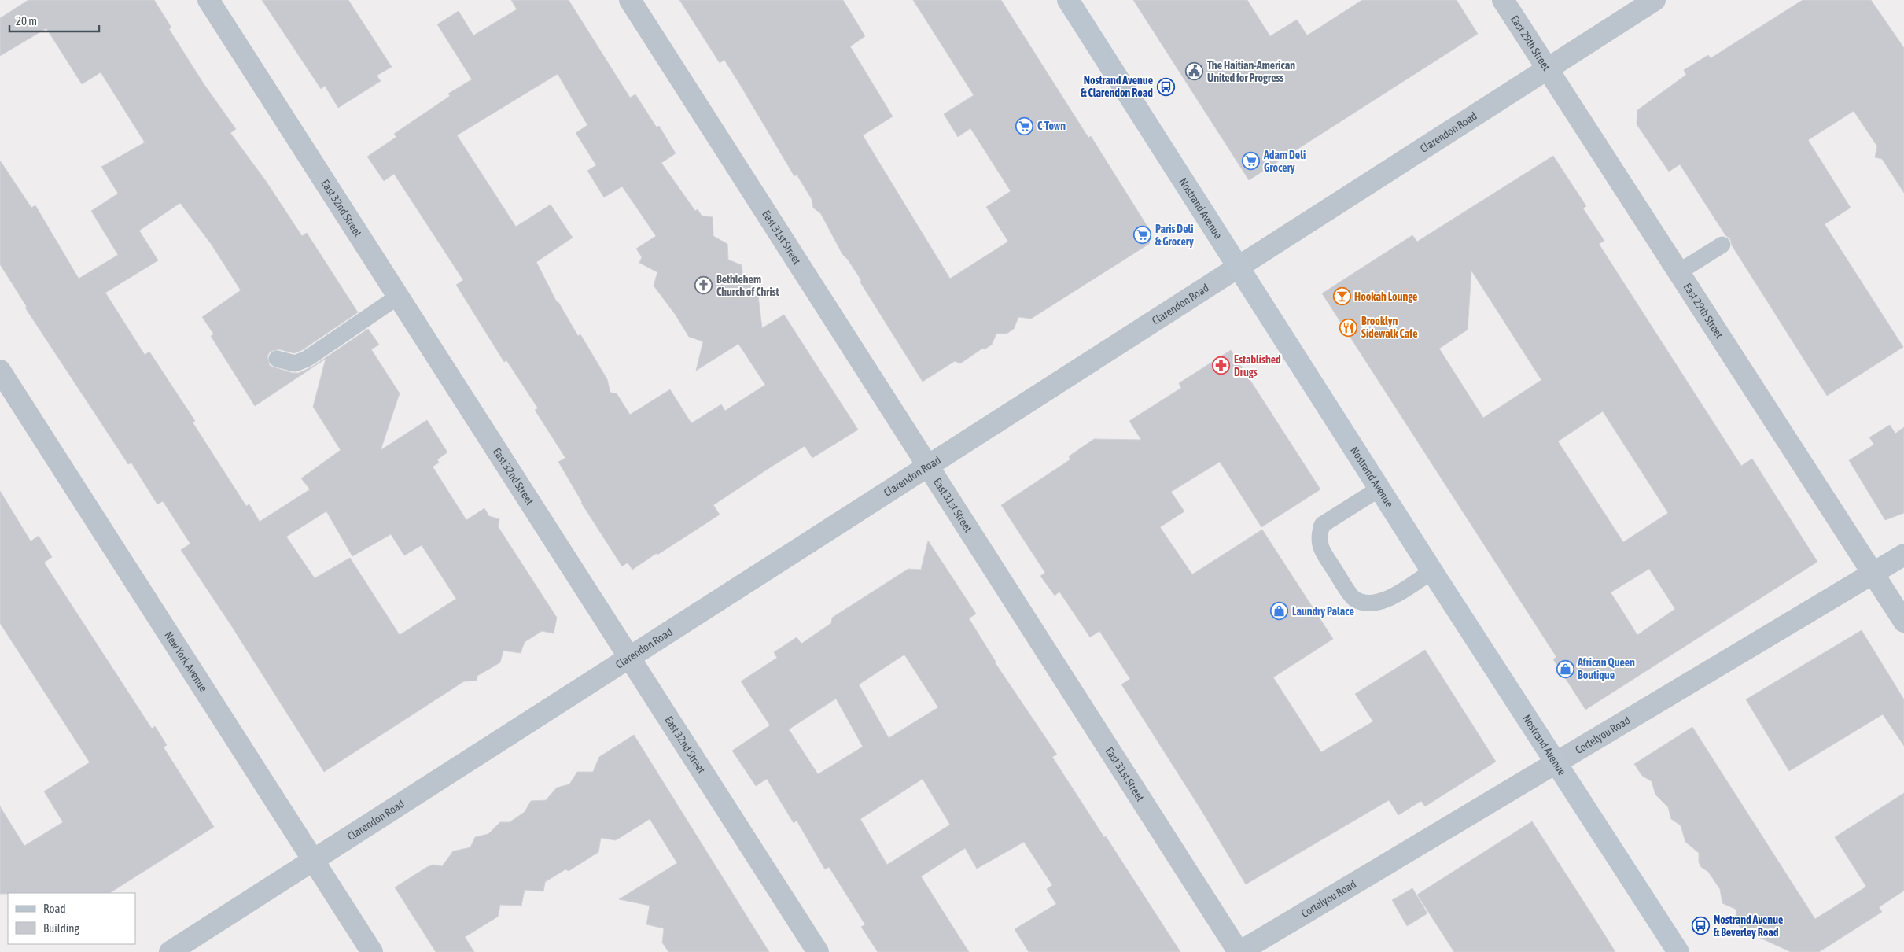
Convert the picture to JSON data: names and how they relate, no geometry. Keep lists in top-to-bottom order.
{
  "streets": {
    "main road": ["Nostrand Avenue"],
    "street": [
      "East 29th Street",
      "Clarendon Road",
      "East 32nd Street",
      "East 31st Street",
      "New York Avenue",
      "Cortelyou Road"
    ]
  },
  "crossings": [
    ["East 29th Street", "Clarendon Road"],
    ["East 29th Street", "Cortelyou Road"],
    ["Clarendon Road", "East 32nd Street"],
    ["Clarendon Road", "Nostrand Avenue"],
    ["Clarendon Road", "East 31st Street"],
    ["Clarendon Road", "New York Avenue"],
    ["Nostrand Avenue", "Cortelyou Road"],
    ["East 31st Street", "Cortelyou Road"]
  ],
  "places": {
    "public building": ["The Haitian-American United for Progress"],
    "bus stop": ["Nostrand Avenue & Clarendon Road", "Nostrand Avenue & Beverley Road"],
    "supermarket": ["C-Town", "Adam Deli Grocery", "Paris Deli & Grocery"],
    "church": ["Bethlehem Church of Christ"],
    "bar": ["Hookah Lounge"],
    "restaurant": ["Brooklyn Sidewalk Cafe"],
    "pharmacy": ["Established Drugs"],
    "shop": ["Laundry Palace", "African Queen Boutique"]
  },
  "legend": ["Road", "Building"],
  "scale_bar": "20 m"
}
